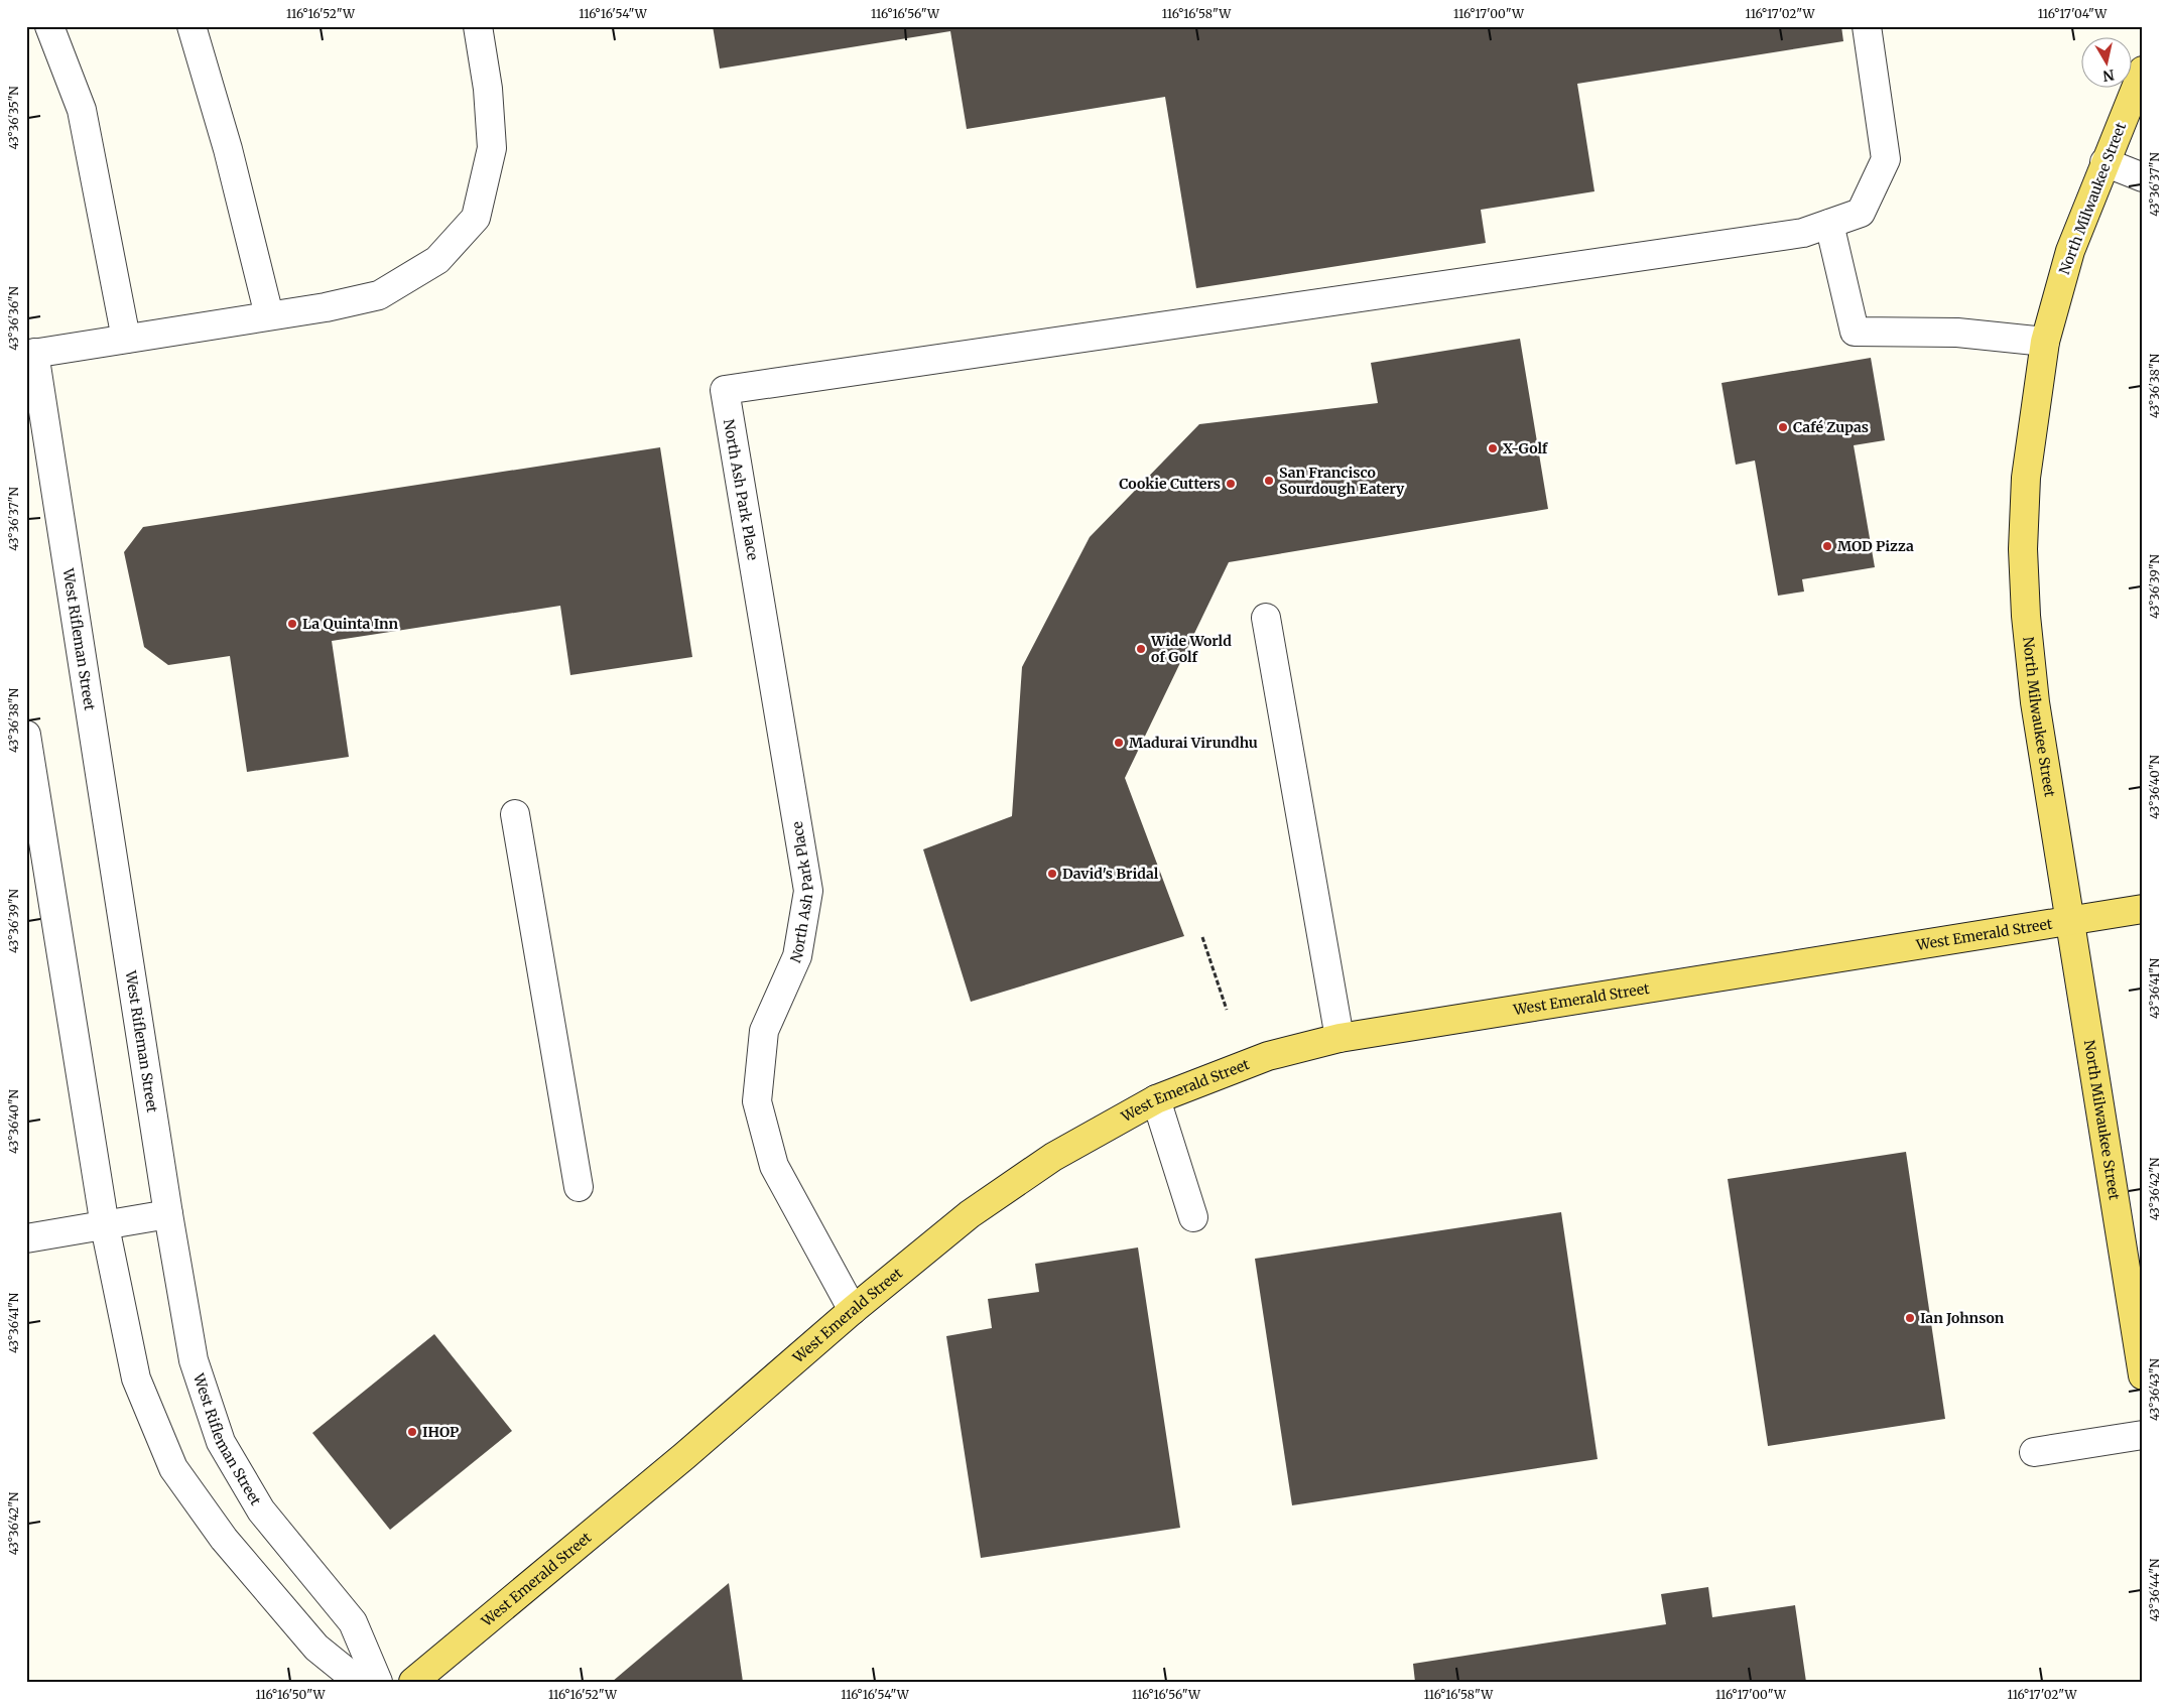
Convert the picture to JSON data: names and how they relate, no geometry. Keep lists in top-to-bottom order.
{
  "streets": {
    "main road": ["North Milwaukee Street", "West Emerald Street"],
    "street": ["North Ash Park Place", "West Rifleman Street"]
  },
  "crossings": [
    ["North Milwaukee Street", "West Emerald Street"],
    ["North Ash Park Place", "West Emerald Street"]
  ],
  "places": [
    "Café Zupas",
    "X-Golf",
    "San Francisco Sourdough Eatery",
    "Cookie Cutters",
    "MOD Pizza",
    "La Quinta Inn",
    "Wide World of Golf",
    "Madurai Virundhu",
    "David's Bridal",
    "Ian Johnson",
    "IHOP"
  ],
  "north": "bottom",
  "coordinates": [
    "116°16'52\"W",
    "116°16'54\"W",
    "116°16'56\"W",
    "116°16'58\"W",
    "116°17'00\"W",
    "116°17'02\"W",
    "116°17'04\"W",
    "43°36'35\"N",
    "43°36'37\"N",
    "43°36'36\"N",
    "43°36'38\"N",
    "43°36'39\"N",
    "43°36'40\"N",
    "43°36'41\"N",
    "43°36'42\"N",
    "43°36'43\"N",
    "43°36'44\"N",
    "116°16'50\"W"
  ]
}
